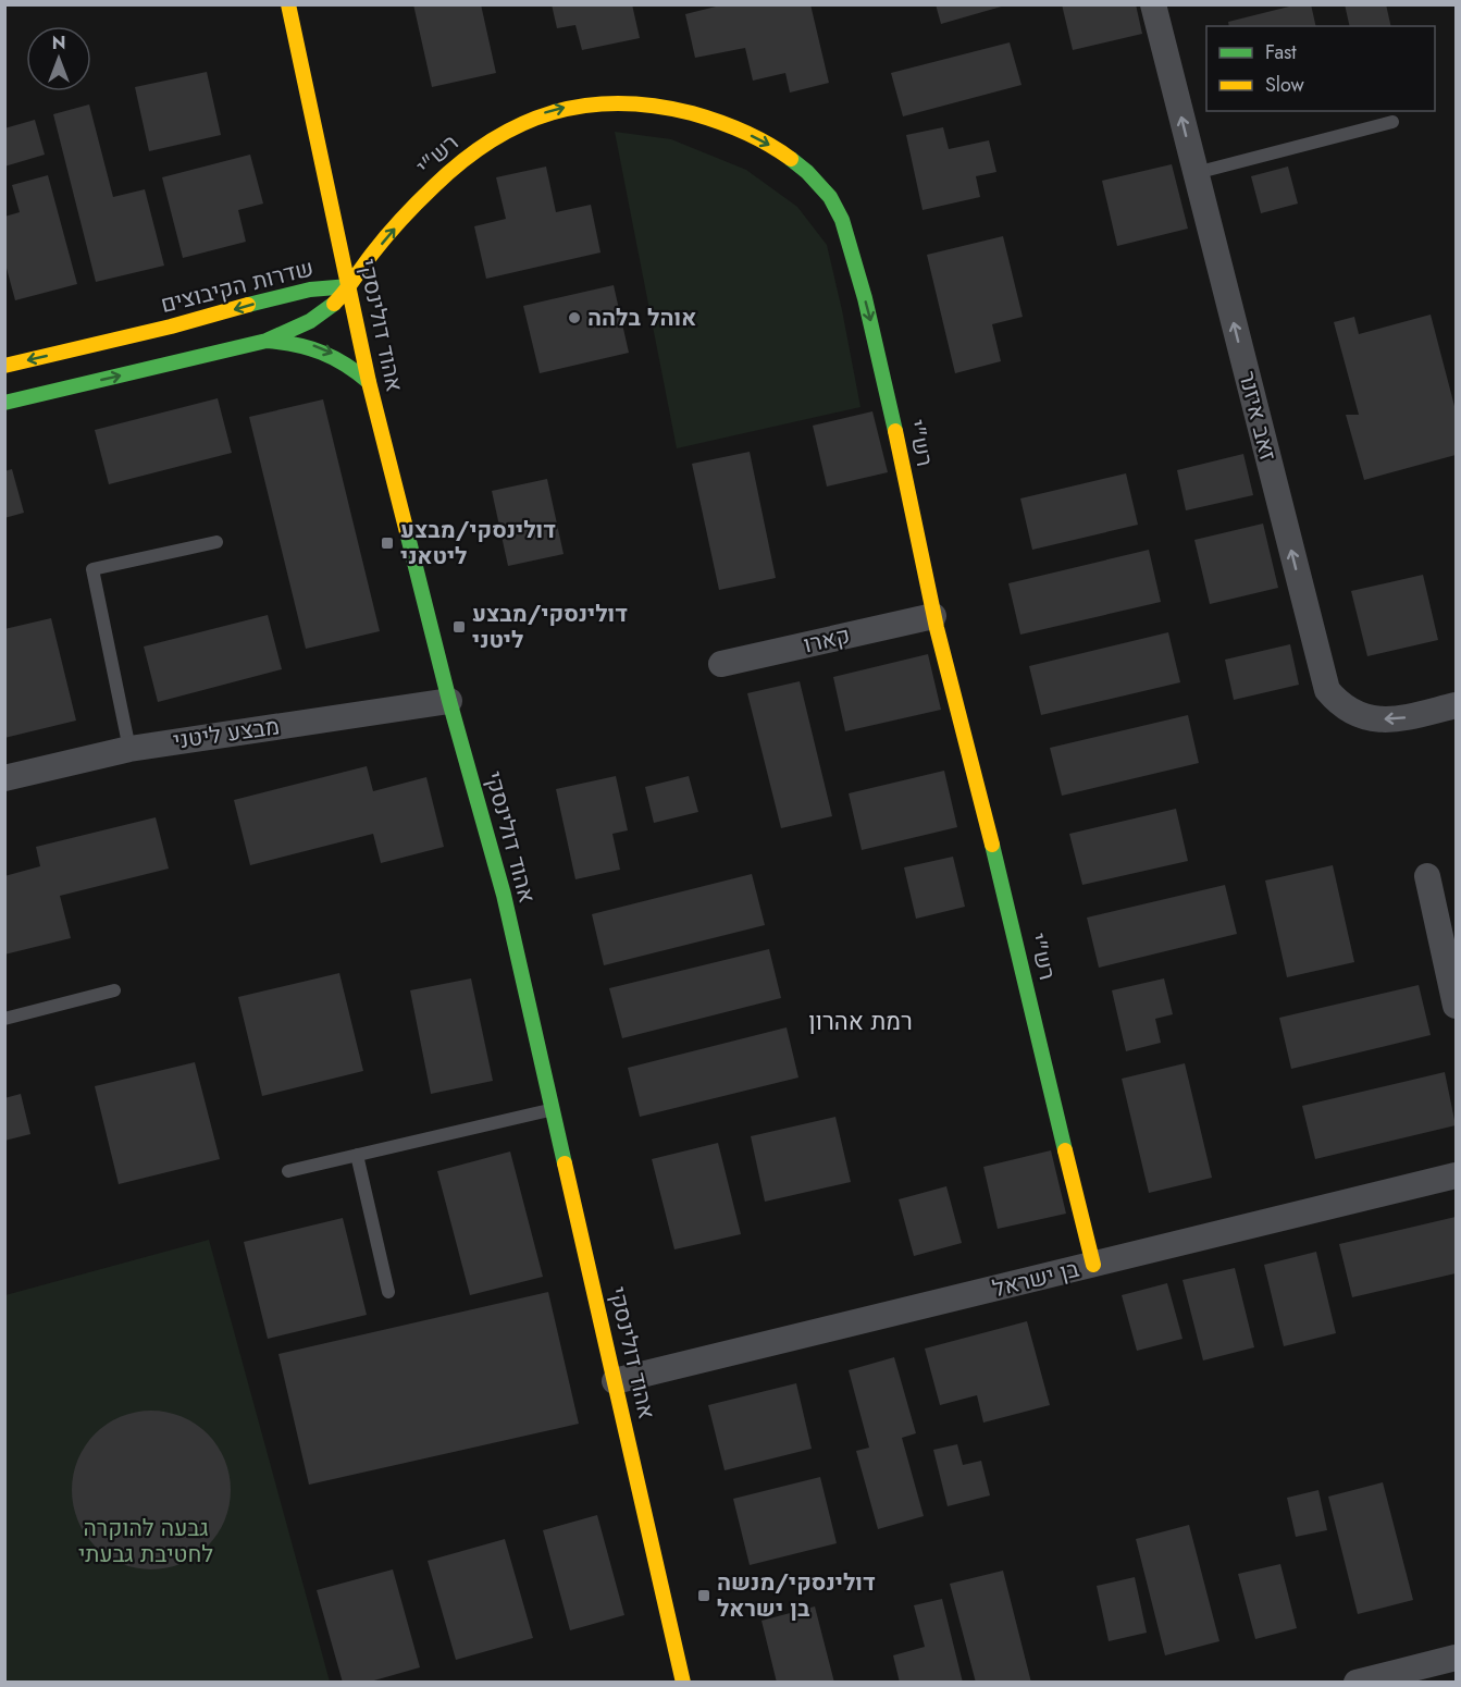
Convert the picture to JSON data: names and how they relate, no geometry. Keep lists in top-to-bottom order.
{
  "streets": {
    "street": [
      "רש\"י",
      "שדרות הקיבוצים",
      "אהוד דולינסקי",
      "זאב איזנר",
      "קארו",
      "מבצע ליטני",
      "בן ישראל"
    ]
  },
  "crossings": [
    ["רש\"י", "שדרות הקיבוצים"],
    ["רש\"י", "אהוד דולינסקי"],
    ["רש\"י", "קארו"],
    ["רש\"י", "בן ישראל"],
    ["שדרות הקיבוצים", "אהוד דולינסקי"],
    ["אהוד דולינסקי", "מבצע ליטני"],
    ["אהוד דולינסקי", "בן ישראל"]
  ],
  "one_way": ["זאב איזנר"],
  "districts": ["רמת אהרון"],
  "parks": ["גבעה להוקרה לחטיבת גבעתי"],
  "places": {
    "other": ["אוהל בלהה"],
    "transit": ["דולינסקי/מבצע ליטאני", "דולינסקי/מבצע ליטני", "דולינסקי/מנשה בן ישראל"]
  },
  "legend": ["Fast", "Slow"],
  "north": "top"
}
